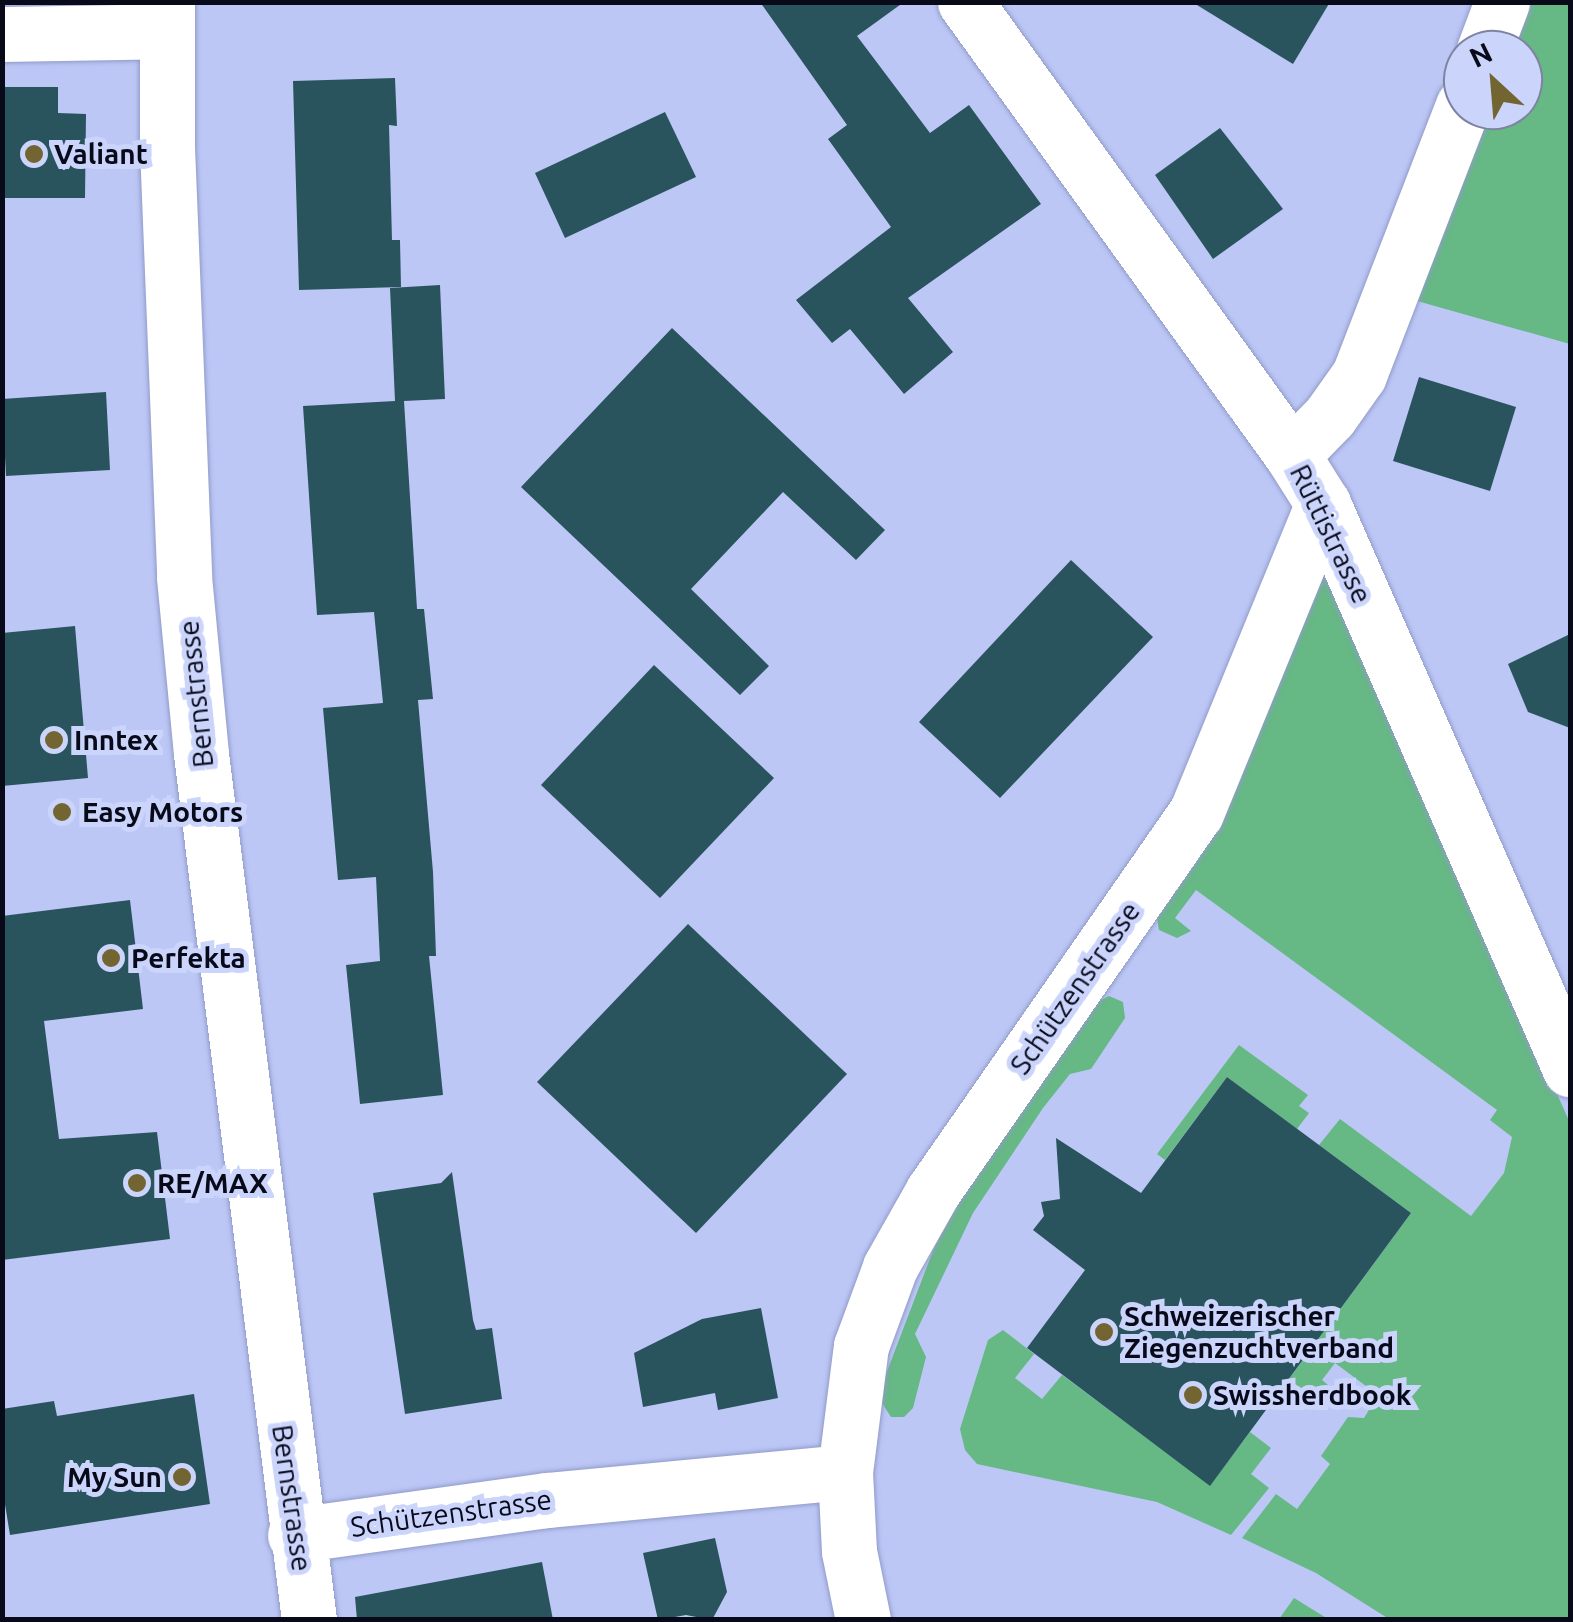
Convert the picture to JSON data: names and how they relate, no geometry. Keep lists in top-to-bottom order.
{
  "streets": {
    "street": ["Rüttistrasse", "Bernstrasse", "Schützenstrasse"]
  },
  "crossings": [
    ["Rüttistrasse", "Schützenstrasse"],
    ["Bernstrasse", "Schützenstrasse"]
  ],
  "places": [
    "Valiant",
    "Inntex",
    "Easy Motors",
    "Perfekta",
    "RE/MAX",
    "Schweizerischer Ziegenzuchtverband",
    "Swissherdbook",
    "My Sun"
  ],
  "north": "top left"
}
